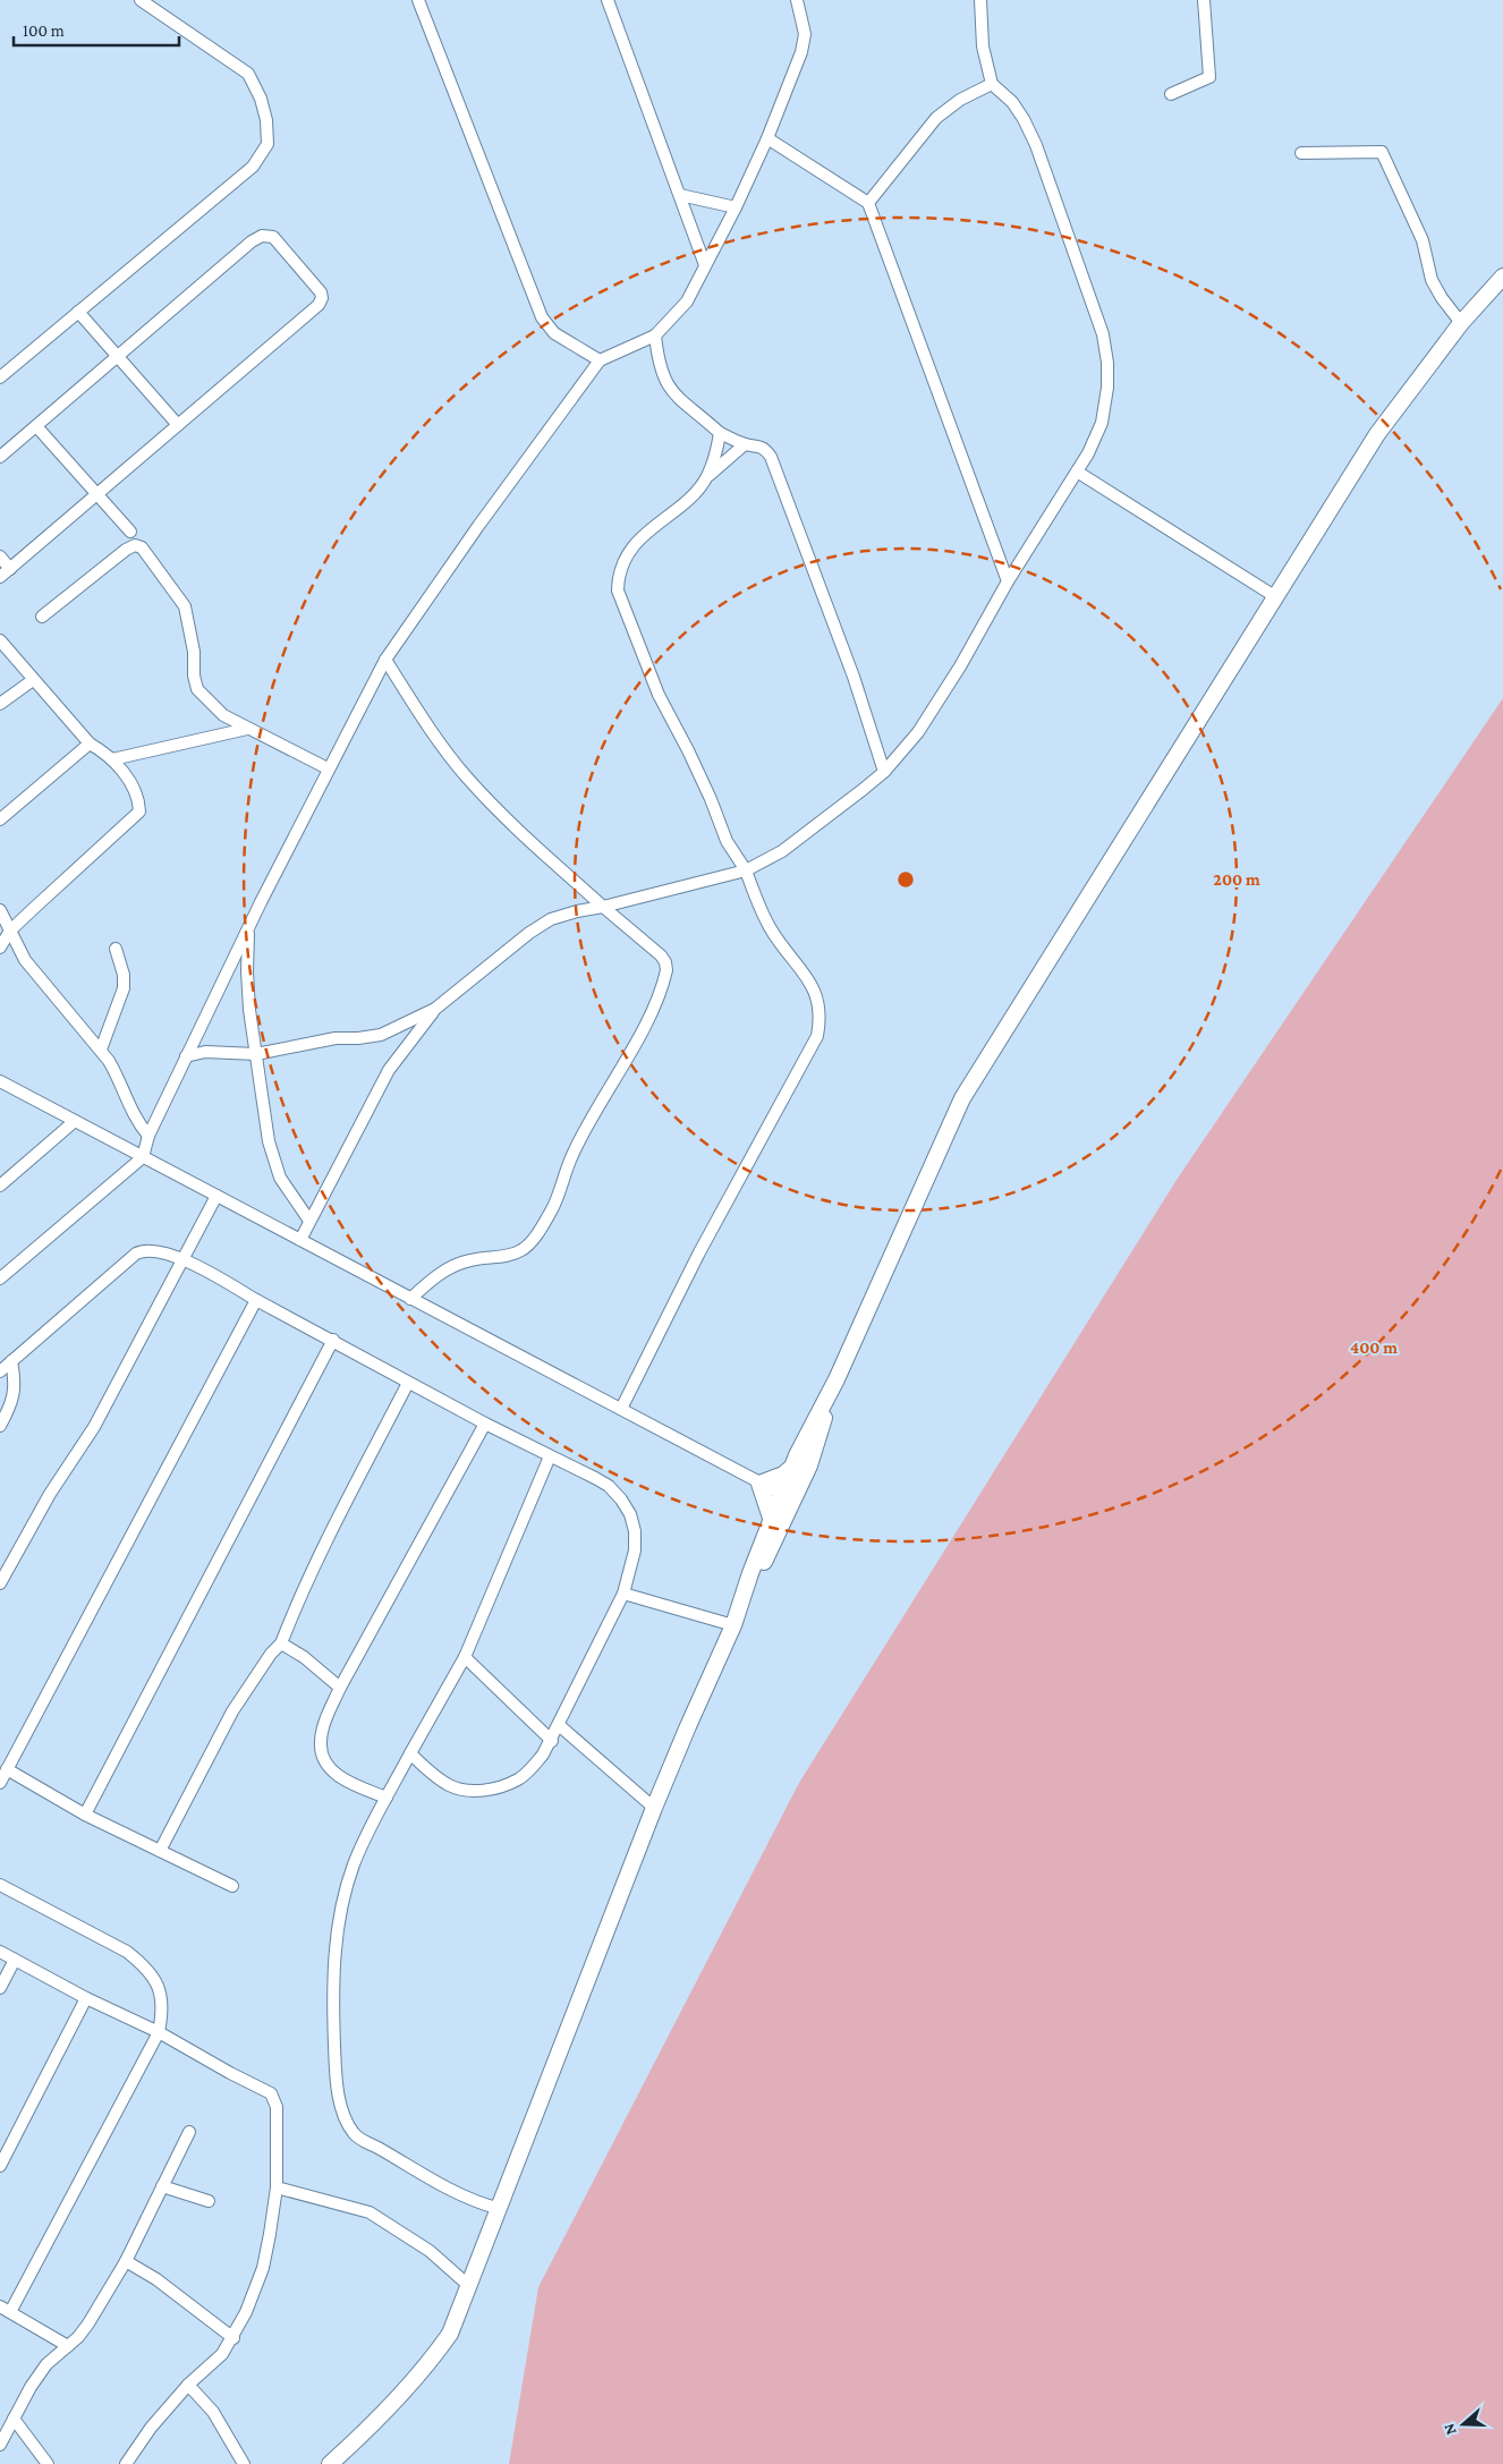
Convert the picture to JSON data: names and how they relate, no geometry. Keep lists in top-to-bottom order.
{
  "scale_bar": "100 m",
  "north": "left",
  "rings": ["200 m", "400 m"]
}
